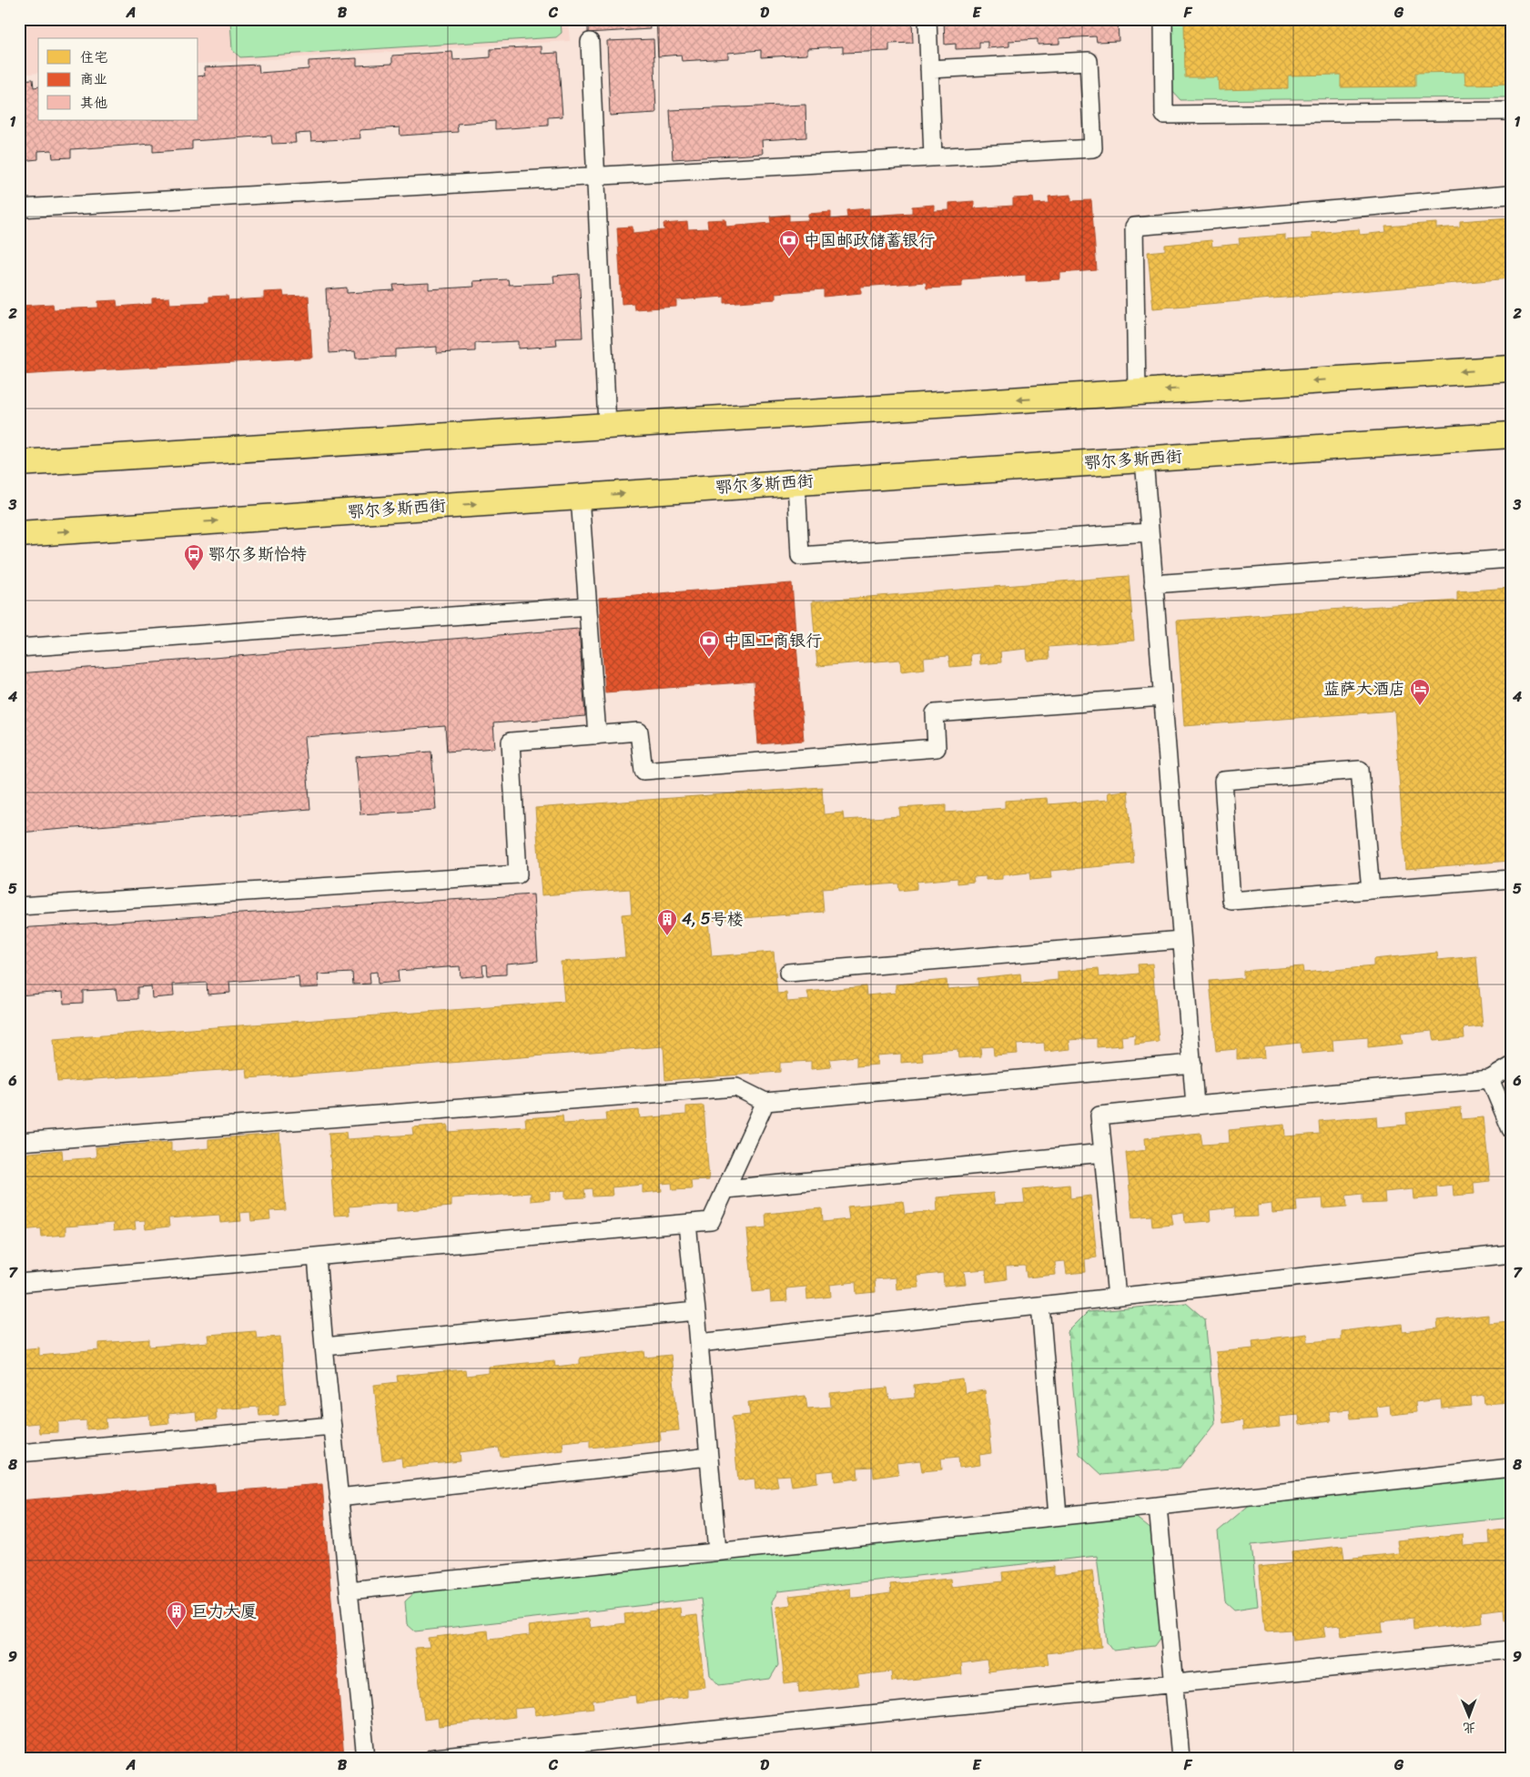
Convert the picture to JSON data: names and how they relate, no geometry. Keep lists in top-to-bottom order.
{
  "streets": {
    "main road": ["鄂尔多斯西街"]
  },
  "places": {
    "bank": ["中国邮政储蓄银行", "中国工商银行"],
    "bus stop": ["鄂尔多斯恰特"],
    "hotel": ["蓝萨大酒店"],
    "building": ["4, 5号楼", "巨力大厦"]
  },
  "legend": ["住宅", "商业", "其他"],
  "north": "bottom",
  "grid": {
    "columns": [
      "A",
      "B",
      "C",
      "D",
      "E",
      "F",
      "G"
    ],
    "rows": [
      "1",
      "2",
      "3",
      "4",
      "5",
      "6",
      "7",
      "8",
      "9"
    ]
  }
}
